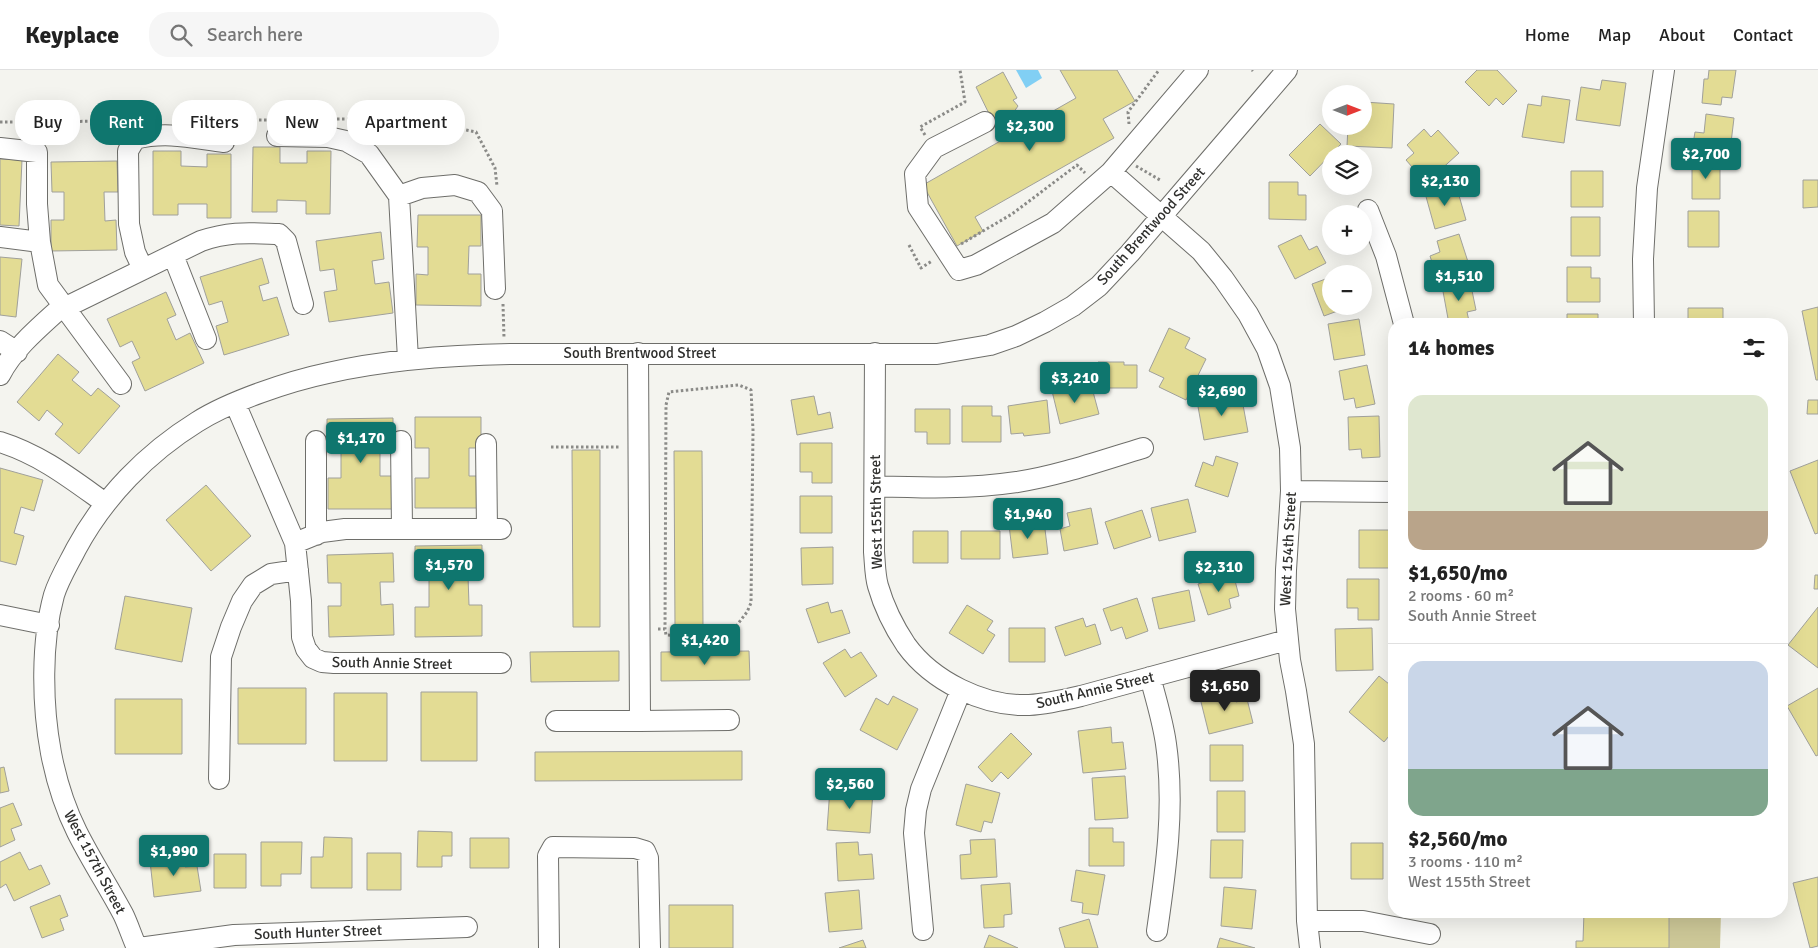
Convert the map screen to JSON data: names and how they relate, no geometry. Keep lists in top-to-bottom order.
{
  "streets": {
    "street": [
      "South Brentwood Street",
      "West 155th Street",
      "West 154th Street",
      "South Annie Street",
      "West 157th Street",
      "South Hunter Street"
    ]
  },
  "crossings": [
    ["South Brentwood Street", "West 155th Street"],
    ["South Brentwood Street", "West 154th Street"],
    ["South Brentwood Street", "South Annie Street"],
    ["South Brentwood Street", "West 157th Street"],
    ["West 155th Street", "South Annie Street"],
    ["West 154th Street", "South Annie Street"],
    ["West 157th Street", "South Hunter Street"]
  ],
  "north": "right",
  "page": {
    "header": "Keyplace",
    "search": "Search here",
    "nav": [
      "Home",
      "Map",
      "About",
      "Contact"
    ],
    "map_buttons": ["+", "−"],
    "chip": [
      "Buy",
      "Rent",
      "Filters",
      "New",
      "Apartment"
    ],
    "price": [
      "$2,300",
      "$2,700",
      "$2,130",
      "$1,510",
      "$3,210",
      "$2,690",
      "$1,170",
      "$1,940",
      "$1,570",
      "$2,310",
      "$1,420",
      "$1,650",
      "$2,560",
      "$1,990"
    ],
    "heading": "14 homes",
    "list": [
      {
        "name": "$1,650/mo",
        "note": "2 rooms · 60 m² · South Annie Street"
      },
      {
        "name": "$2,560/mo",
        "note": "3 rooms · 110 m² · West 155th Street"
      }
    ]
  }
}
